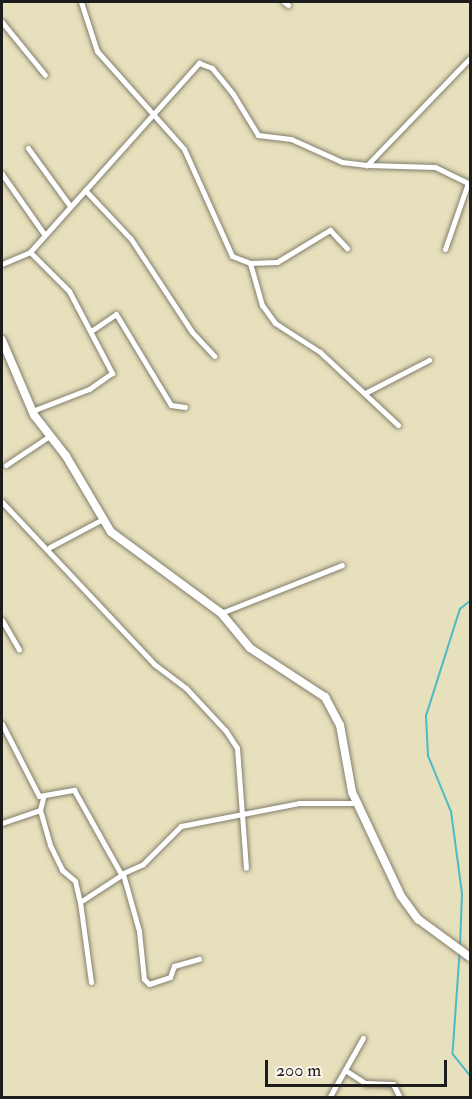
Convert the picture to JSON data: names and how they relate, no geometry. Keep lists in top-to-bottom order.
{
  "scale_bar": "200 m"
}
